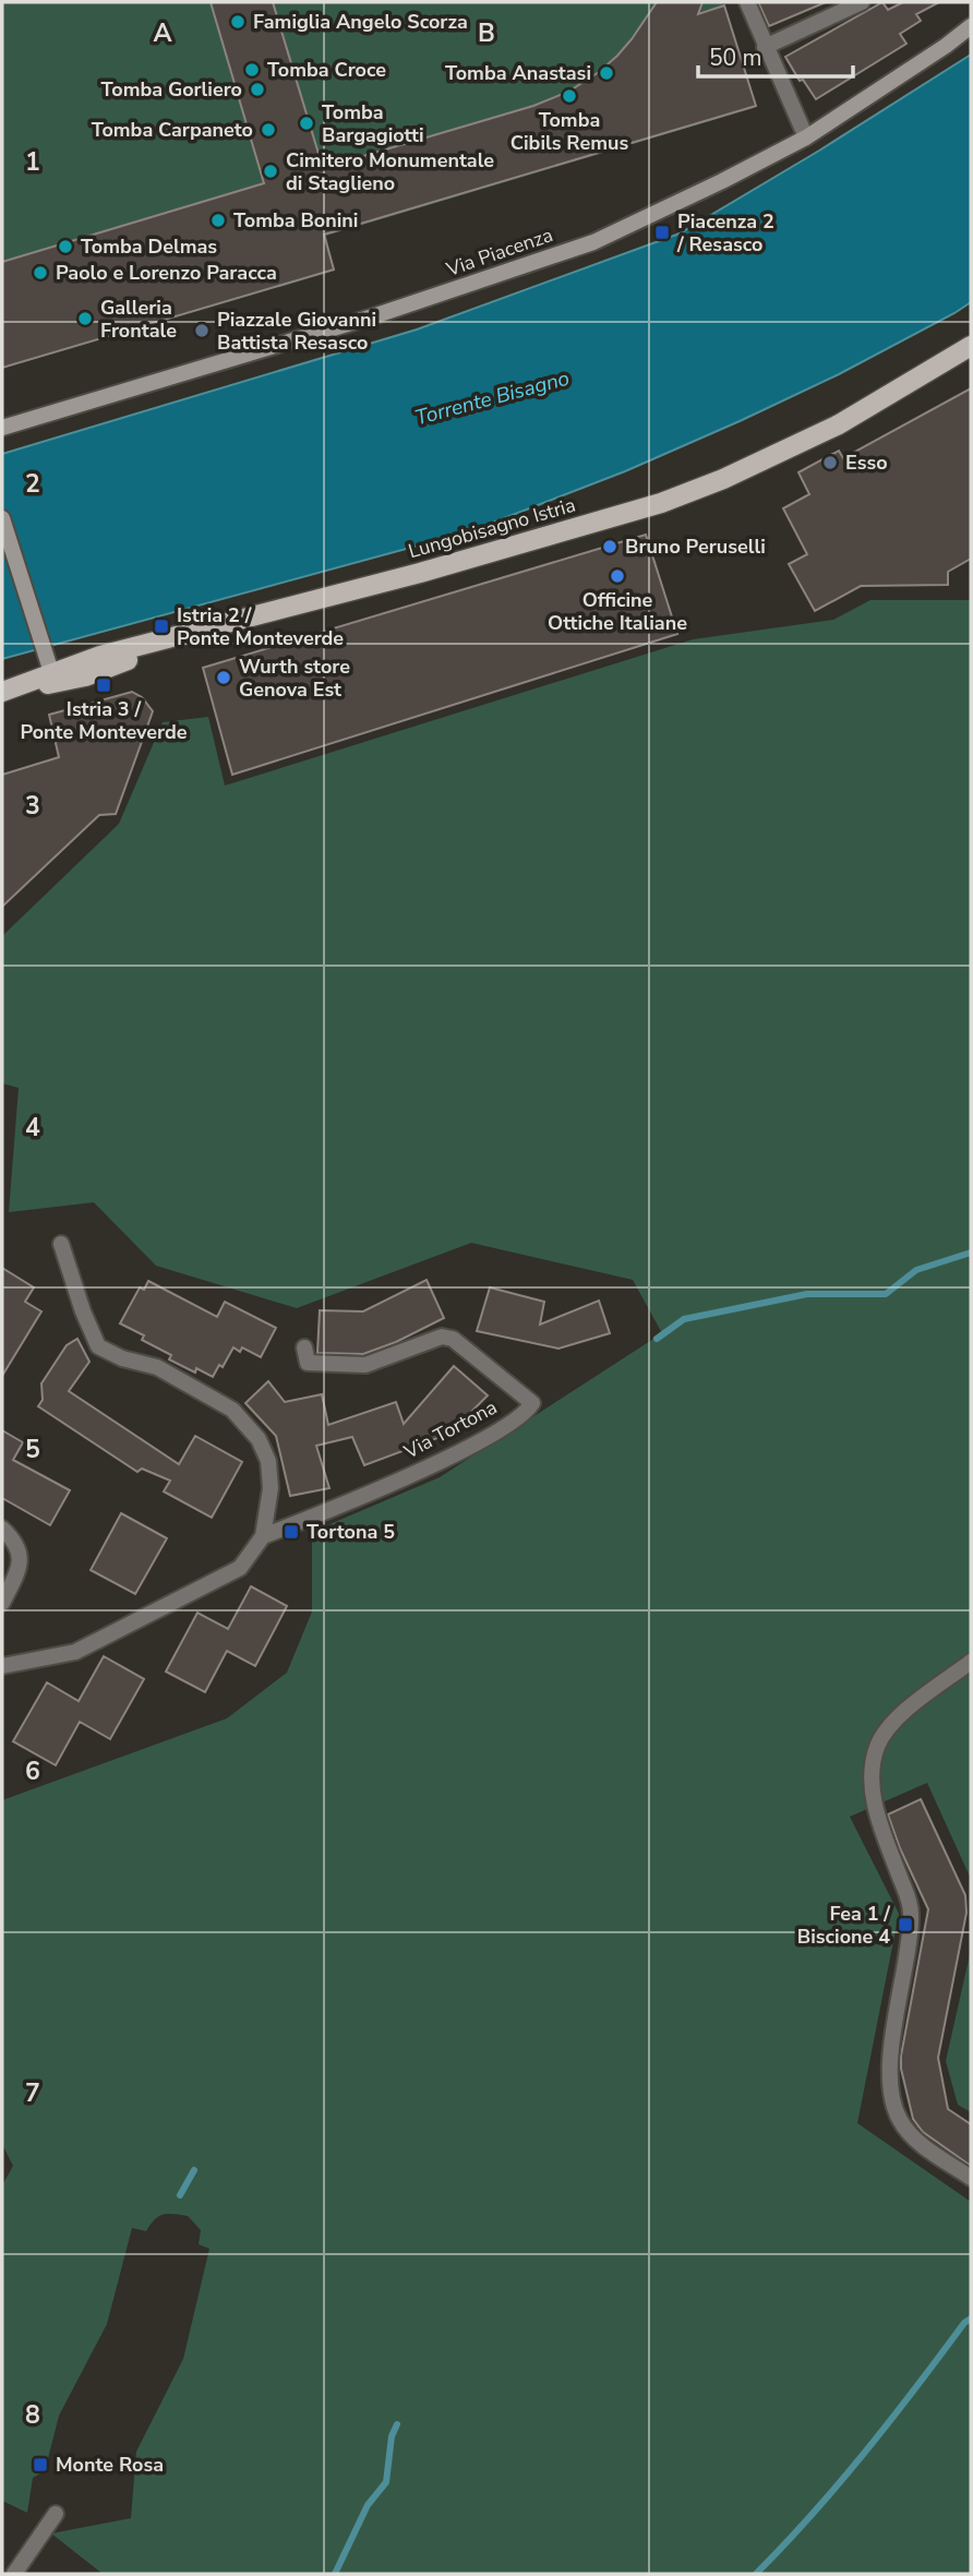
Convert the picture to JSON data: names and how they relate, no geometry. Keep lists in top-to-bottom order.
{
  "streets": {
    "main road": ["Via Piacenza", "Lungobisagno Istria"],
    "street": ["Via Tortona"]
  },
  "water": ["Torrente Bisagno"],
  "places": {
    "other": [
      "Famiglia Angelo Scorza",
      "Tomba Croce",
      "Tomba Anastasi",
      "Tomba Gorliero",
      "Tomba Cibils Remus",
      "Tomba Bargagiotti",
      "Tomba Carpaneto",
      "Cimitero Monumentale di Staglieno",
      "Tomba Bonini",
      "Tomba Delmas",
      "Paolo e Lorenzo Paracca",
      "Galleria Frontale",
      "Piazzale Giovanni Battista Resasco",
      "Esso",
      "Bruno Peruselli",
      "Officine Ottiche Italiane",
      "Wurth store Genova Est"
    ],
    "transit": [
      "Piacenza 2 / Resasco",
      "Istria 2 / Ponte Monteverde",
      "Istria 3 / Ponte Monteverde",
      "Tortona 5",
      "Fea 1 / Biscione 4",
      "Monte Rosa"
    ]
  },
  "scale_bar": "50 m",
  "grid": {
    "columns": ["A", "B"],
    "rows": [
      "1",
      "2",
      "3",
      "4",
      "5",
      "6",
      "7",
      "8"
    ]
  }
}
